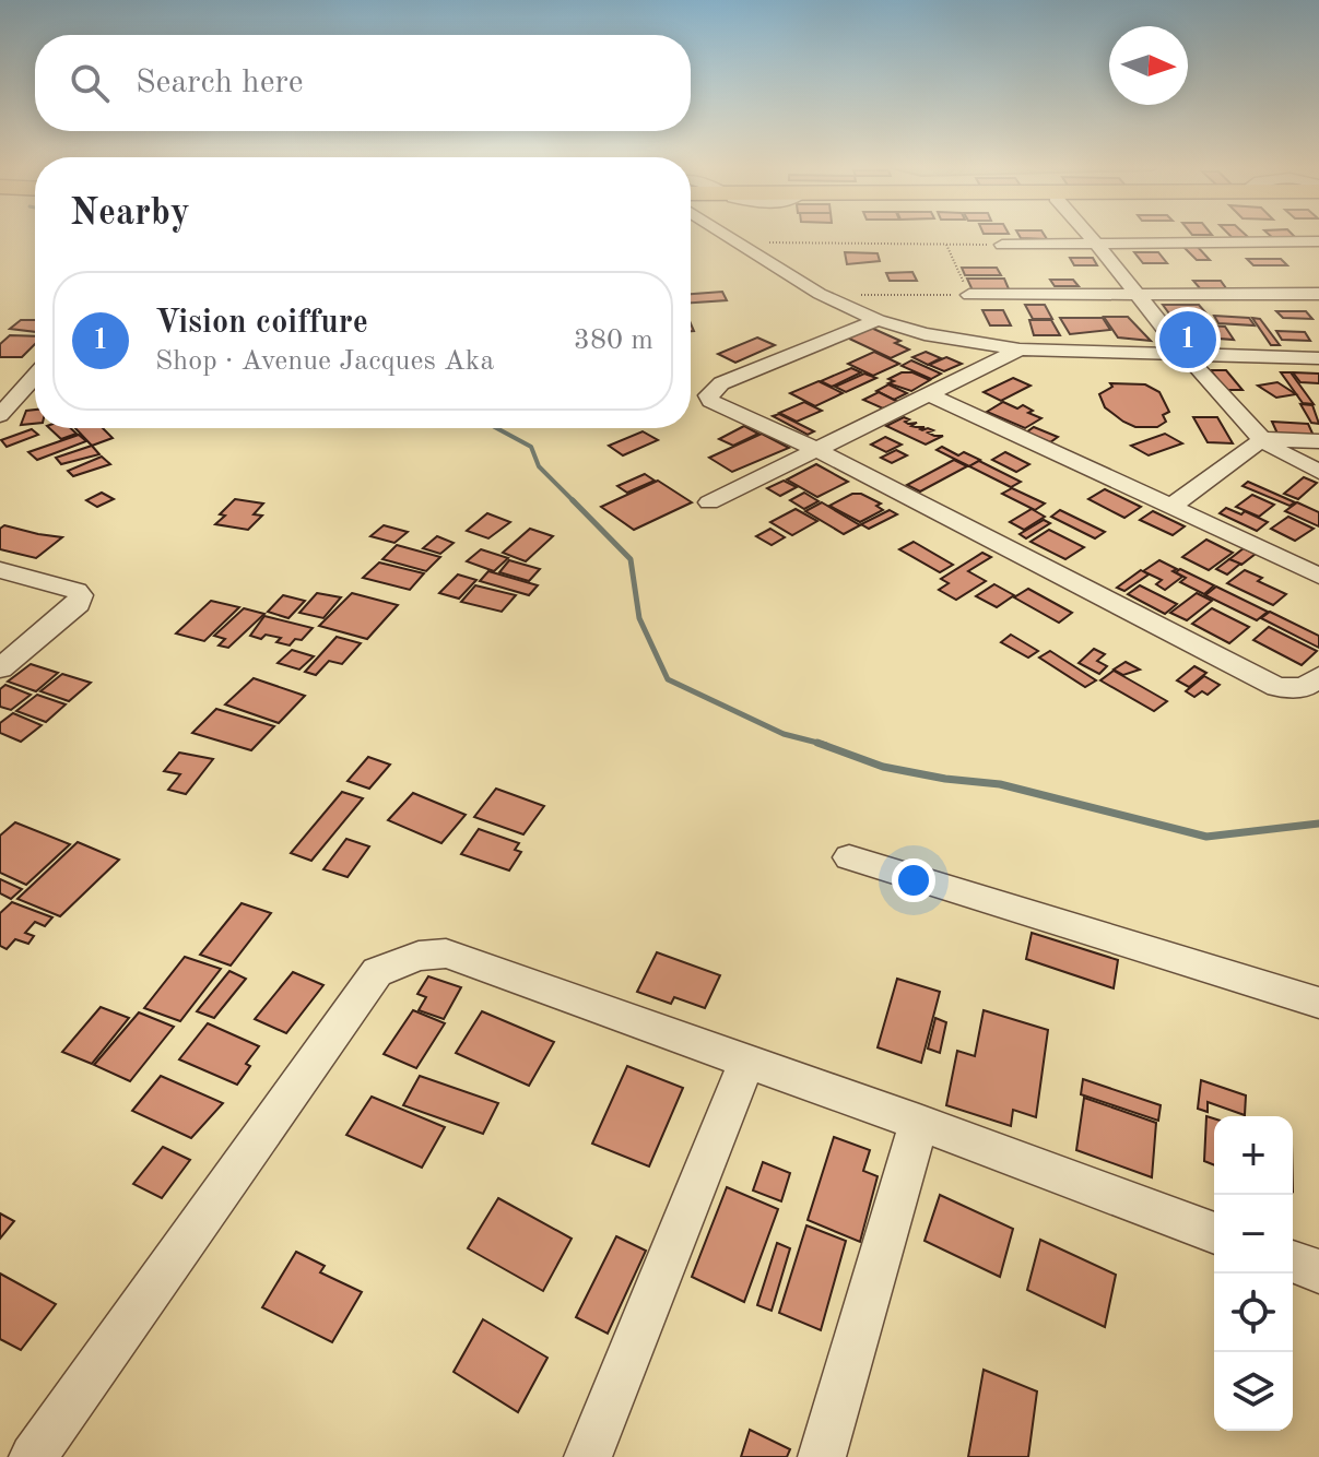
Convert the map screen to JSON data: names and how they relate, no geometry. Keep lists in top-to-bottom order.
{
  "north": "right",
  "page": {
    "search": "Search here",
    "heading": "Nearby",
    "list": [
      {
        "mark": "1",
        "name": "Vision coiffure",
        "note": "Shop · Avenue Jacques Aka",
        "value": "380 m"
      }
    ],
    "pins": "1",
    "map_buttons": ["+", "−"]
  }
}
